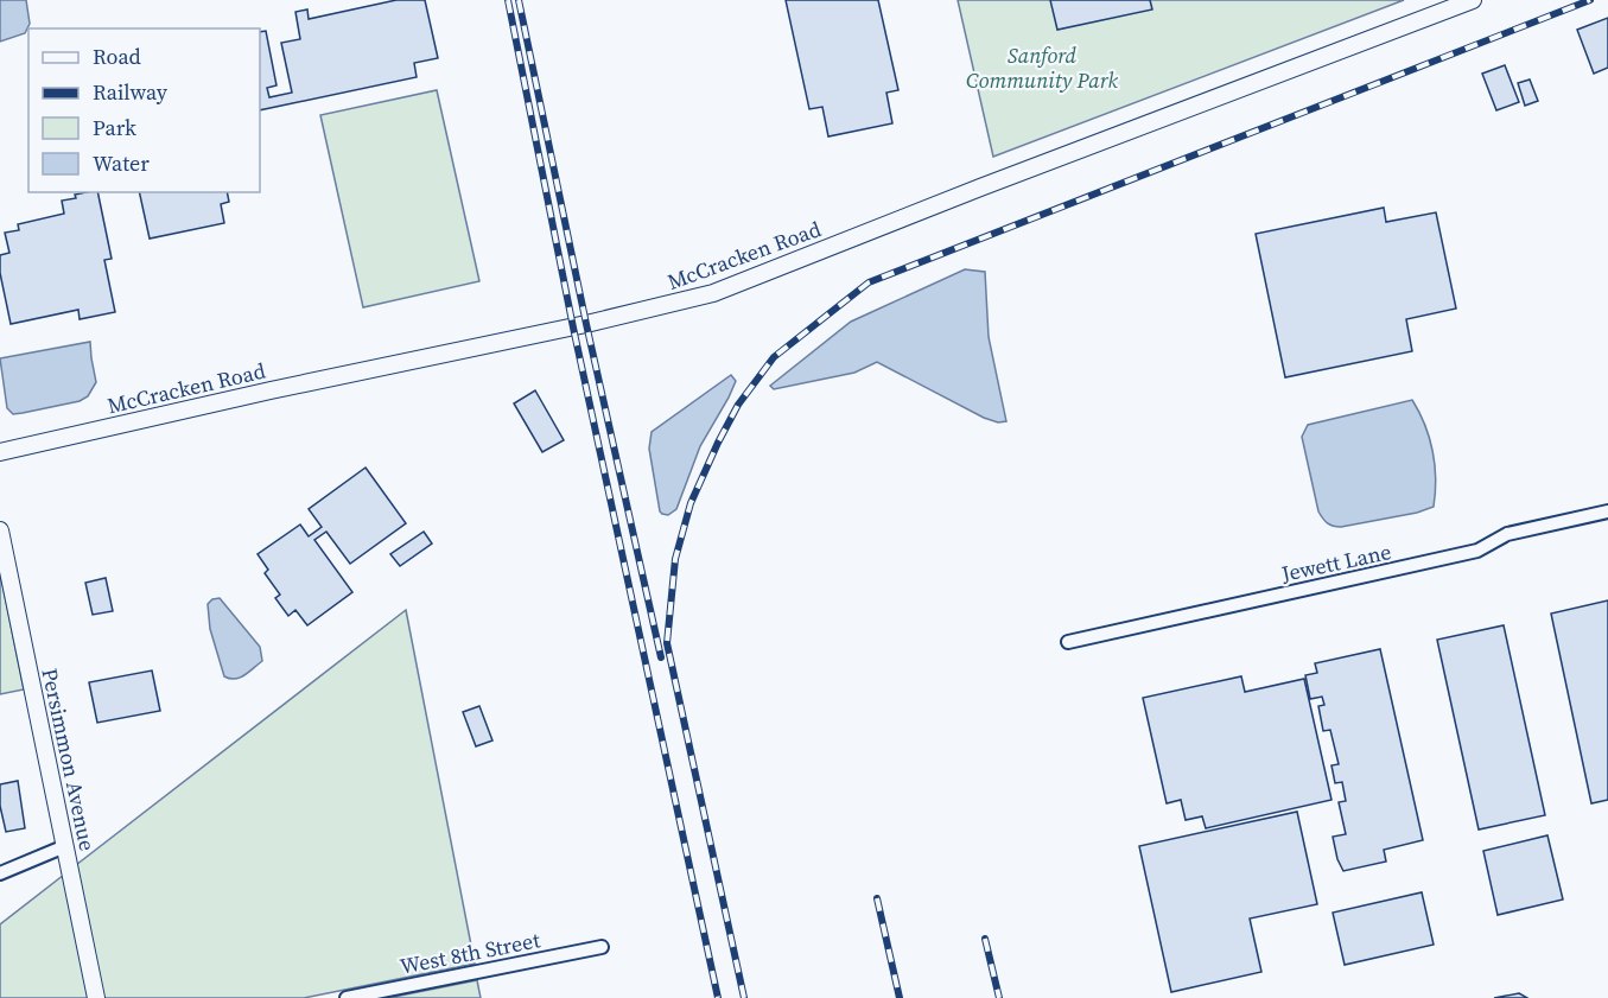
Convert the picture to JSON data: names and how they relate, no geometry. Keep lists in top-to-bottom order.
{
  "streets": {
    "street": [
      "McCracken Road",
      "Jewett Lane",
      "Persimmon Avenue",
      "West 8th Street"
    ]
  },
  "parks": ["Sanford Community Park"],
  "legend": [
    "Road",
    "Railway",
    "Park",
    "Water"
  ]
}
